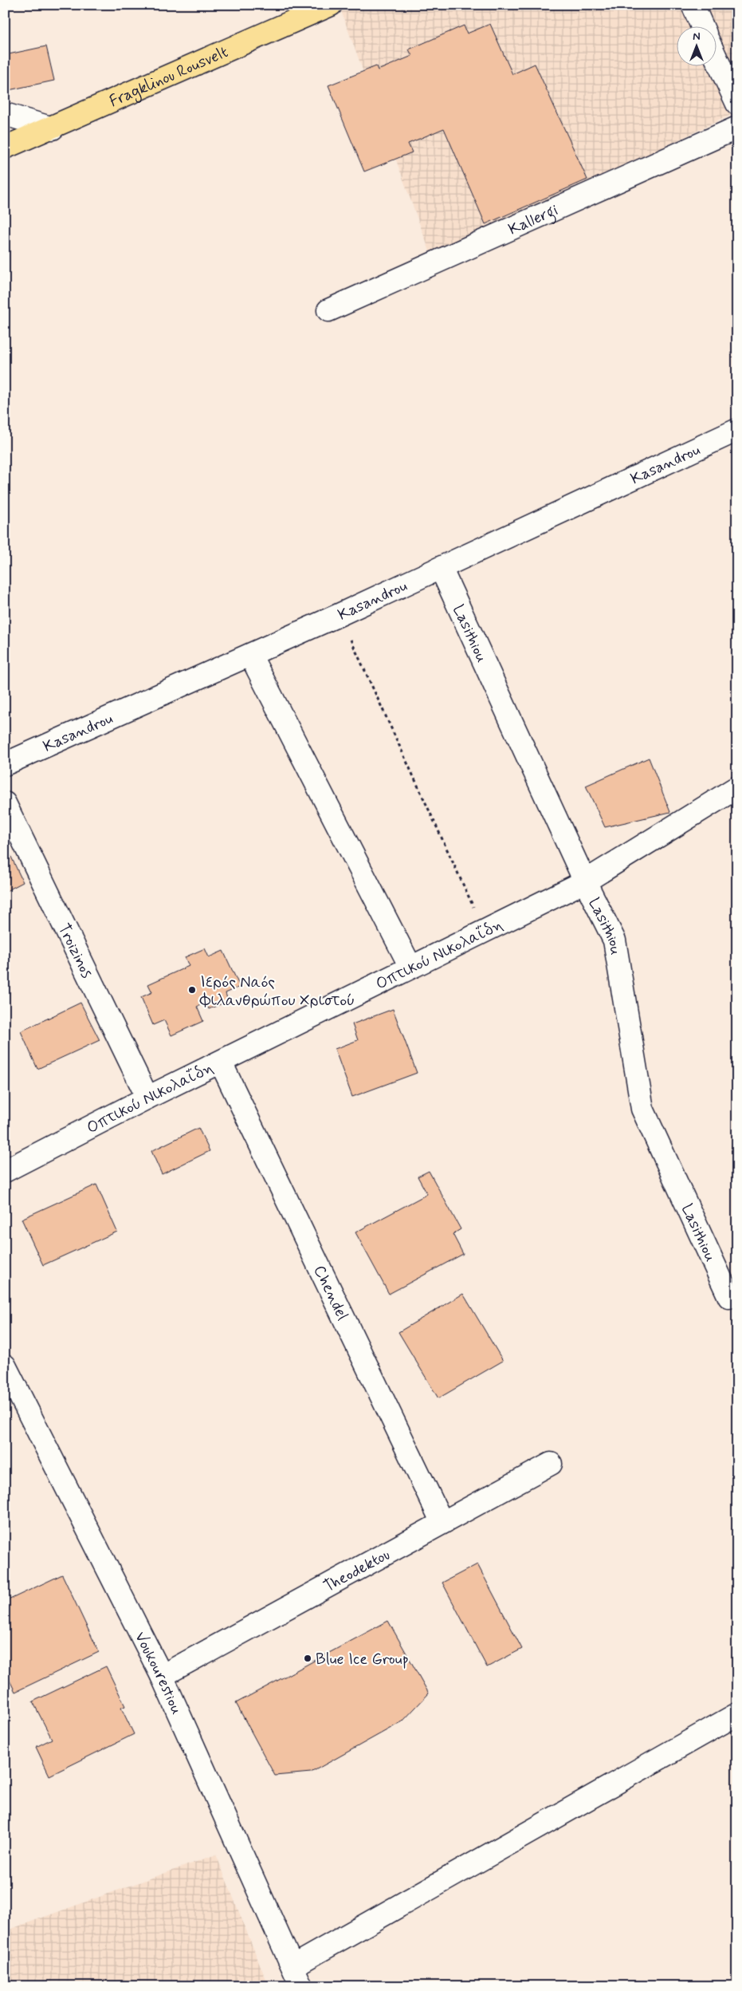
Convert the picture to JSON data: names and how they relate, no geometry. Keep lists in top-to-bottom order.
{
  "streets": {
    "main road": ["Fragklinou Rousvelt"],
    "street": [
      "Kallergi",
      "Kasandrou",
      "Lasithiou",
      "Troizinos",
      "Οπτικού Νικολαΐδη",
      "Chendel",
      "Theodektou",
      "Voukourestiou"
    ]
  },
  "crossings": [
    ["Kasandrou", "Lasithiou"],
    ["Lasithiou", "Οπτικού Νικολαΐδη"],
    ["Troizinos", "Οπτικού Νικολαΐδη"],
    ["Οπτικού Νικολαΐδη", "Chendel"],
    ["Chendel", "Theodektou"],
    ["Theodektou", "Voukourestiou"]
  ],
  "places": ["Ιερός Ναός Φιλανθρώπου Χριστού", "Blue Ice Group"],
  "north": "top"
}
